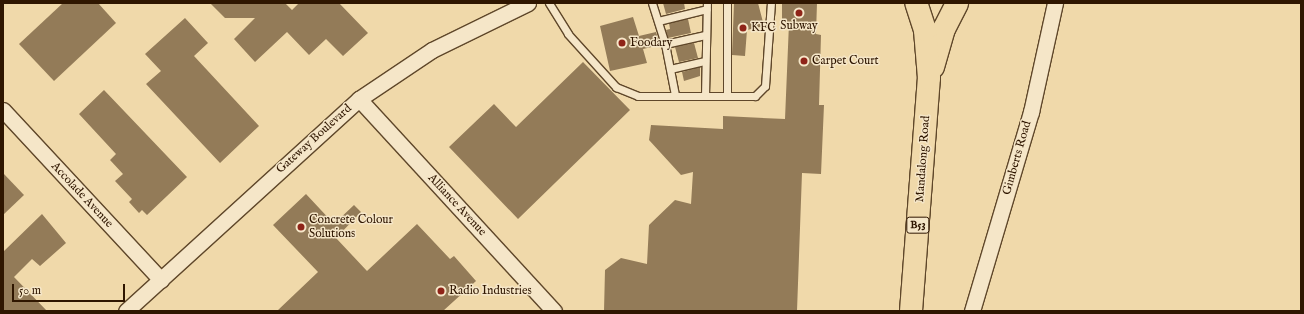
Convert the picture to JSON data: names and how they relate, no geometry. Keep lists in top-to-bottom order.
{
  "streets": {
    "main road": ["Mandalong Road", "B53"],
    "street": [
      "Gateway Boulevard",
      "Gimberts Road",
      "Accolade Avenue",
      "Alliance Avenue"
    ]
  },
  "crossings": [
    ["Gateway Boulevard", "Accolade Avenue"],
    ["Gateway Boulevard", "Alliance Avenue"]
  ],
  "places": [
    "Subway",
    "KFC",
    "Foodary",
    "Carpet Court",
    "Concrete Colour Solutions",
    "Radio Industries"
  ],
  "scale_bar": "50 m"
}
